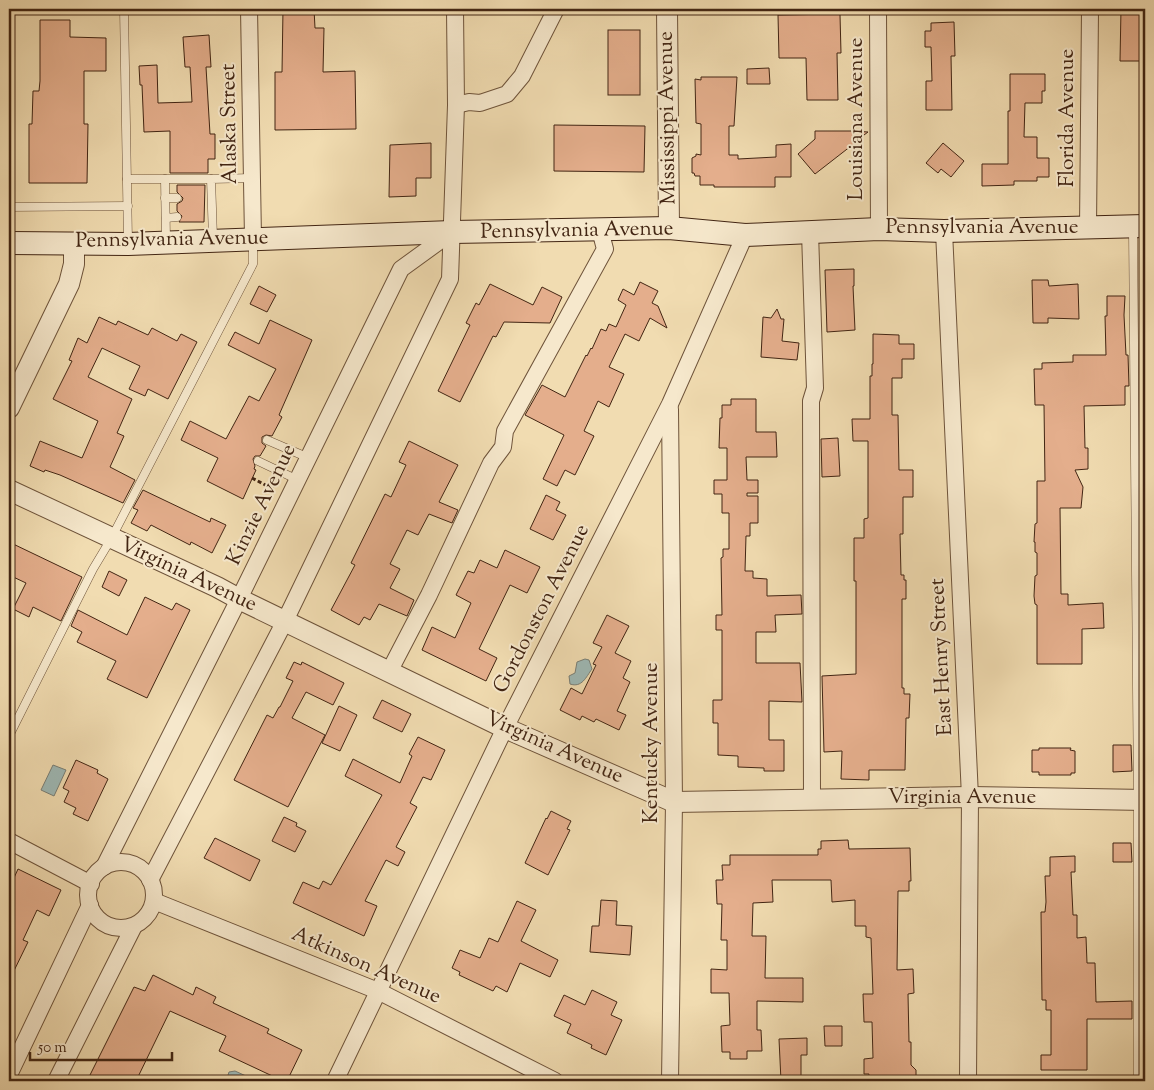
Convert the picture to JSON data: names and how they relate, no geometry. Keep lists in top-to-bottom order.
{
  "streets": {
    "main road": ["Pennsylvania Avenue"],
    "street": [
      "Mississippi Avenue",
      "Florida Avenue",
      "Louisiana Avenue",
      "Alaska Street",
      "Kinzie Avenue",
      "Virginia Avenue",
      "Gordonston Avenue",
      "East Henry Street",
      "Kentucky Avenue",
      "Atkinson Avenue"
    ]
  },
  "crossings": [
    ["Mississippi Avenue", "Pennsylvania Avenue"],
    ["Florida Avenue", "Pennsylvania Avenue"],
    ["Louisiana Avenue", "Pennsylvania Avenue"],
    ["Alaska Street", "Pennsylvania Avenue"],
    ["Pennsylvania Avenue", "Kinzie Avenue"],
    ["Pennsylvania Avenue", "Gordonston Avenue"],
    ["Pennsylvania Avenue", "East Henry Street"],
    ["Kinzie Avenue", "Virginia Avenue"],
    ["Kinzie Avenue", "Atkinson Avenue"],
    ["Virginia Avenue", "Gordonston Avenue"],
    ["Virginia Avenue", "East Henry Street"],
    ["Virginia Avenue", "Kentucky Avenue"],
    ["Gordonston Avenue", "Kentucky Avenue"],
    ["Gordonston Avenue", "Atkinson Avenue"]
  ],
  "scale_bar": "50 m"
}
